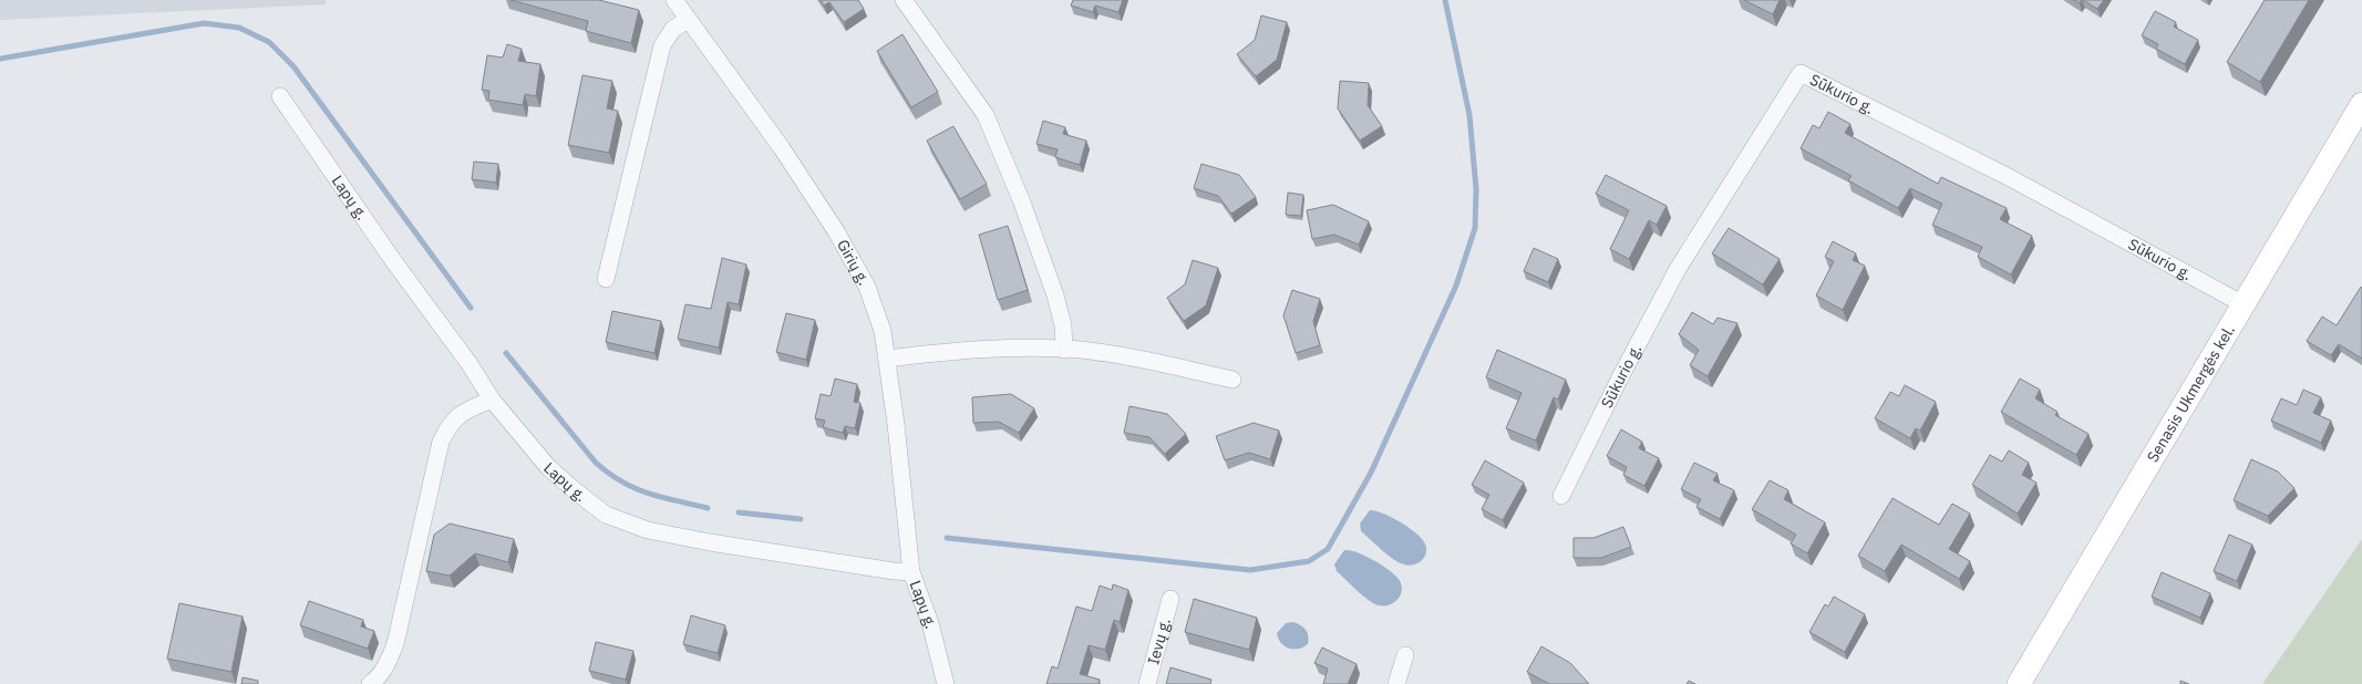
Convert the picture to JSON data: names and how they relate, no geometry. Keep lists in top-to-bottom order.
{
  "streets": {
    "main road": ["Senasis Ukmergės kel."],
    "street": [
      "Sūkurio g.",
      "Lapų g.",
      "Girių g.",
      "Ievų g."
    ]
  },
  "crossings": [
    ["Sūkurio g.", "Senasis Ukmergės kel."],
    ["Lapų g.", "Girių g."]
  ]
}
